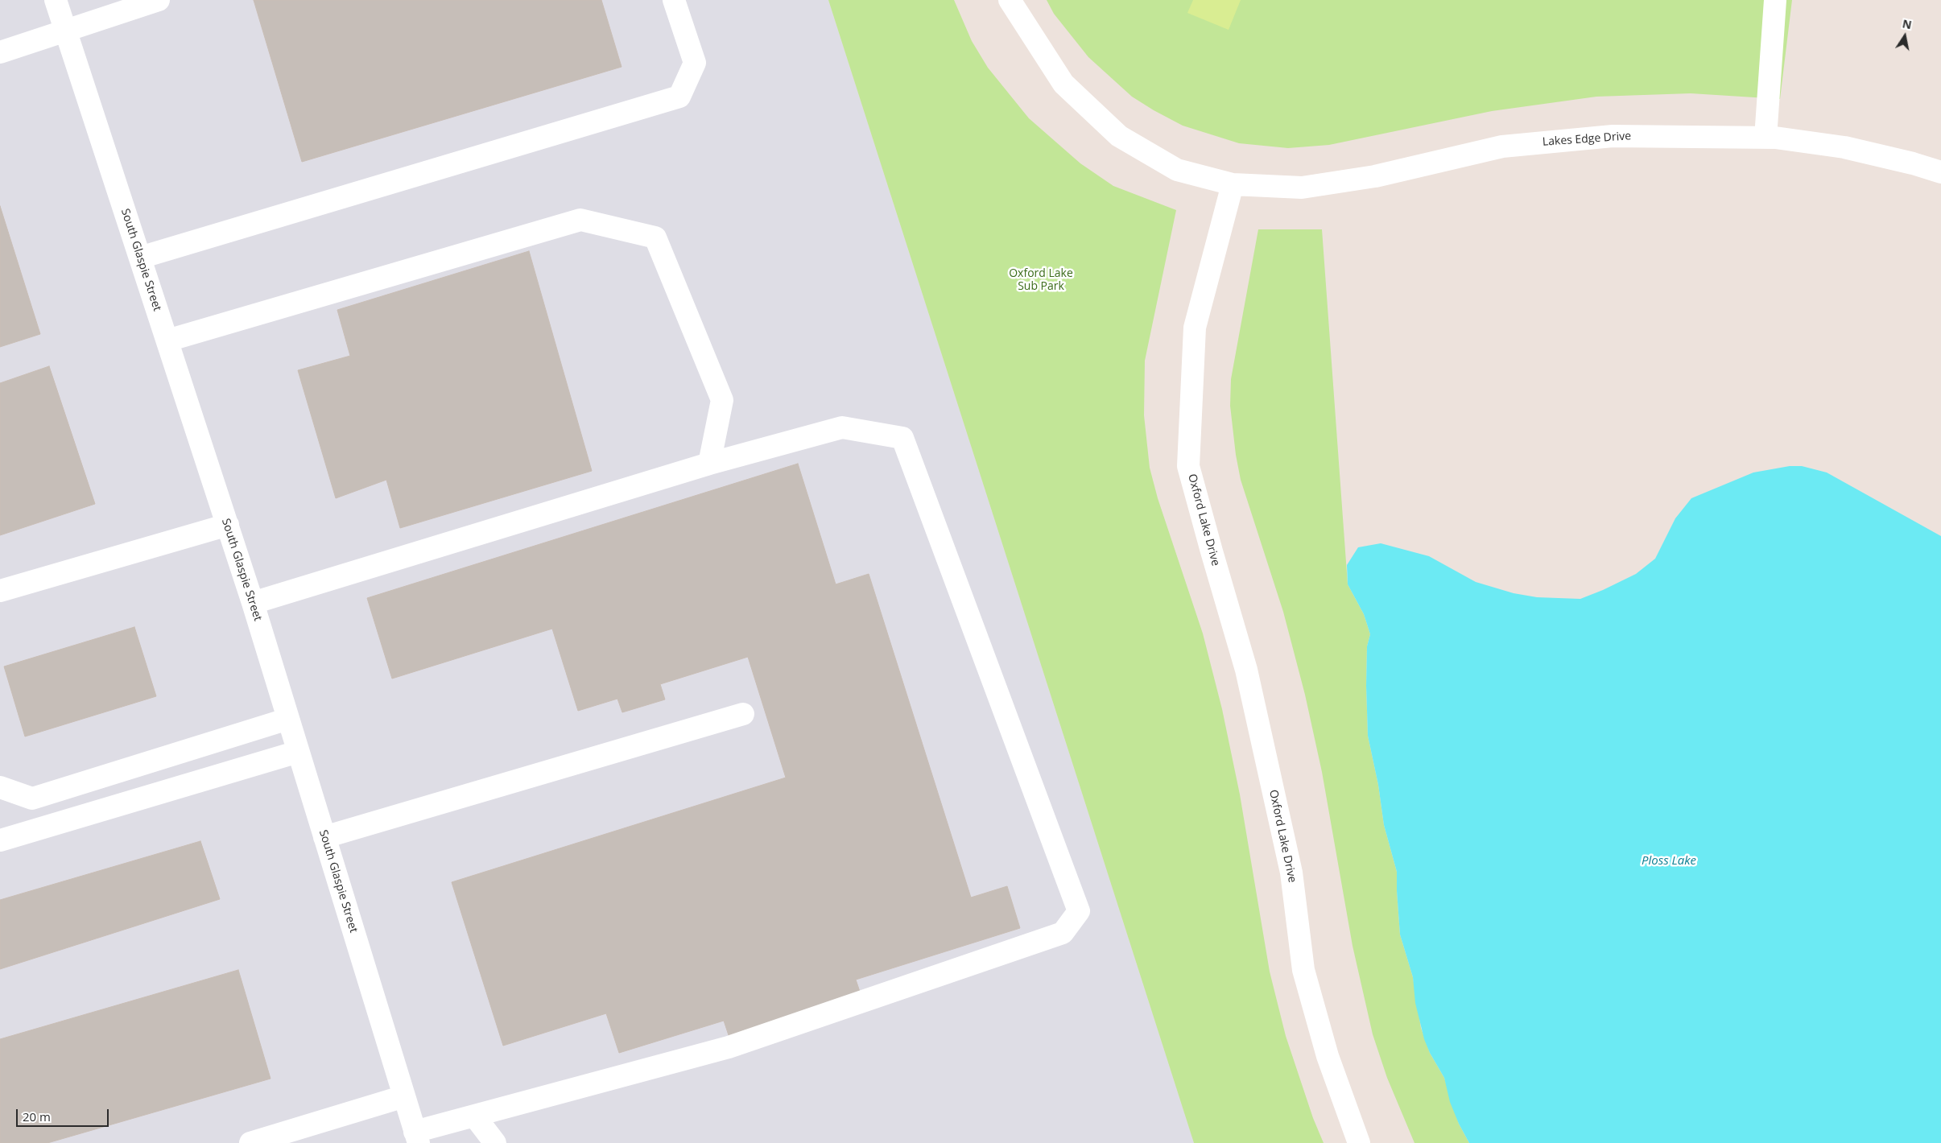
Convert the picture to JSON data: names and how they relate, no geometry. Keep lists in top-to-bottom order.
{
  "streets": {
    "street": ["Lakes Edge Drive", "South Glaspie Street", "Oxford Lake Drive"]
  },
  "crossings": [
    ["Lakes Edge Drive", "Oxford Lake Drive"]
  ],
  "water": ["Ploss Lake"],
  "parks": ["Oxford Lake Sub Park"],
  "scale_bar": "20 m",
  "north": "top"
}
